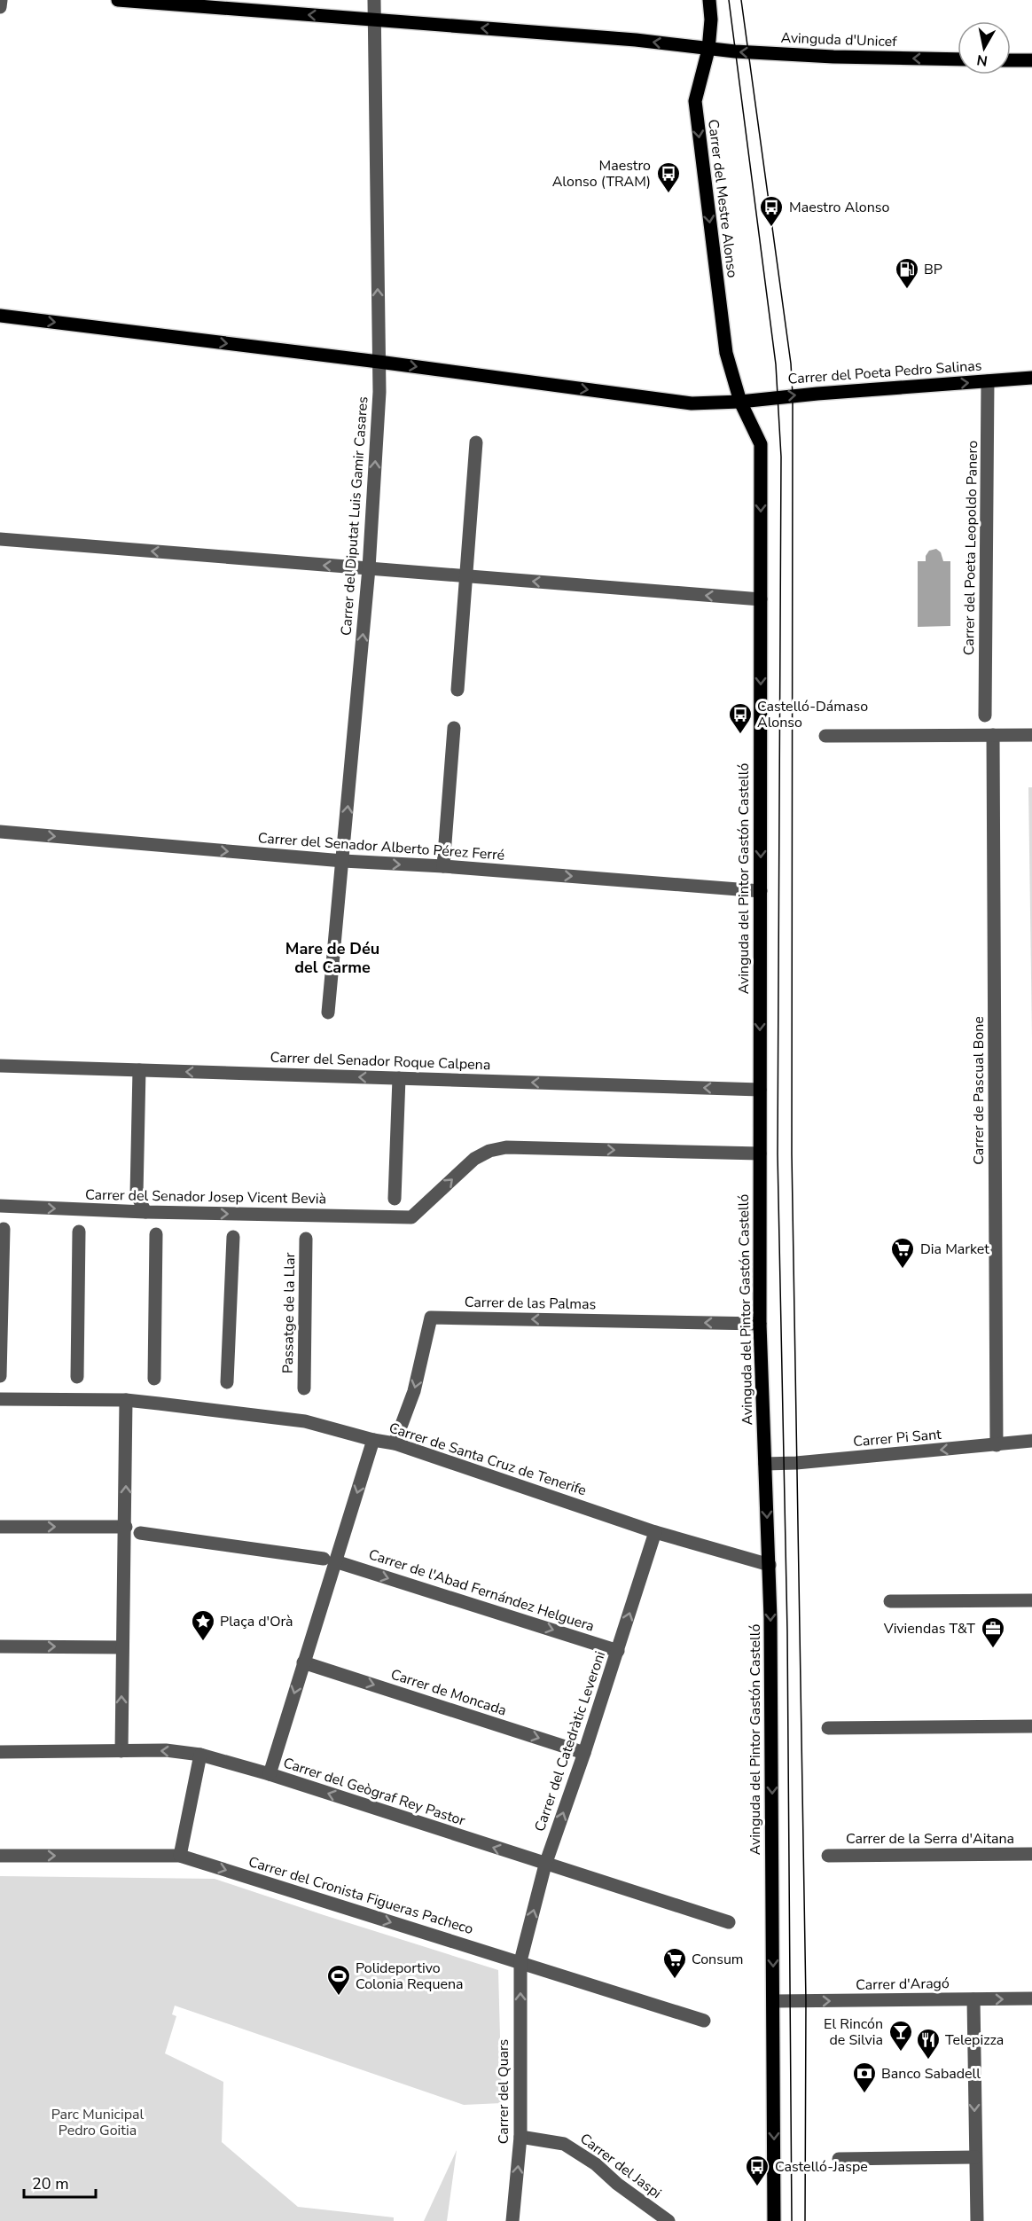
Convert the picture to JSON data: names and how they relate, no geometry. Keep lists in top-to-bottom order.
{
  "streets": {
    "main road": [
      "Avinguda d'Unicef",
      "Carrer del Mestre Alonso",
      "Carrer del Poeta Pedro Salinas",
      "Avinguda del Pintor Gastón Castelló"
    ],
    "street": [
      "Carrer del Diputat Luis Gamir Casares",
      "Carrer del Poeta Leopoldo Panero",
      "Carrer del Senador Alberto Pérez Ferré",
      "Carrer del Senador Roque Calpena",
      "Carrer de Pascual Bone",
      "Carrer del Senador Josep Vicent Bevià",
      "Carrer de las Palmas",
      "Passatge de la Llar",
      "Carrer Pi Sant",
      "Carrer de Santa Cruz de Tenerife",
      "Carrer de l'Abad Fernández Helguera",
      "Carrer de Moncada",
      "Carrer del Catedràtic Leveroni",
      "Carrer del Geògraf Rey Pastor",
      "Carrer de la Serra d'Aitana",
      "Carrer del Cronista Figueras Pacheco",
      "Carrer d'Aragó",
      "Carrer del Quars",
      "Carrer del Jaspi"
    ]
  },
  "crossings": [
    ["Avinguda d'Unicef", "Carrer del Mestre Alonso"],
    ["Avinguda d'Unicef", "Carrer del Diputat Luis Gamir Casares"],
    ["Carrer del Mestre Alonso", "Carrer del Poeta Pedro Salinas"],
    ["Carrer del Mestre Alonso", "Avinguda del Pintor Gastón Castelló"],
    ["Carrer del Poeta Pedro Salinas", "Carrer del Diputat Luis Gamir Casares"],
    ["Carrer del Poeta Pedro Salinas", "Carrer del Poeta Leopoldo Panero"],
    ["Carrer del Poeta Pedro Salinas", "Avinguda del Pintor Gastón Castelló"],
    ["Carrer del Diputat Luis Gamir Casares", "Carrer del Senador Alberto Pérez Ferré"],
    ["Carrer del Senador Alberto Pérez Ferré", "Avinguda del Pintor Gastón Castelló"],
    ["Avinguda del Pintor Gastón Castelló", "Carrer del Senador Roque Calpena"],
    ["Avinguda del Pintor Gastón Castelló", "Carrer del Senador Josep Vicent Bevià"],
    ["Avinguda del Pintor Gastón Castelló", "Carrer de las Palmas"],
    ["Avinguda del Pintor Gastón Castelló", "Carrer Pi Sant"],
    ["Avinguda del Pintor Gastón Castelló", "Carrer de Santa Cruz de Tenerife"],
    ["Avinguda del Pintor Gastón Castelló", "Carrer d'Aragó"],
    ["Carrer de Pascual Bone", "Carrer Pi Sant"],
    ["Carrer de las Palmas", "Carrer de Santa Cruz de Tenerife"],
    ["Carrer de Santa Cruz de Tenerife", "Carrer del Catedràtic Leveroni"],
    ["Carrer de l'Abad Fernández Helguera", "Carrer del Catedràtic Leveroni"],
    ["Carrer de Moncada", "Carrer del Catedràtic Leveroni"],
    ["Carrer del Catedràtic Leveroni", "Carrer del Geògraf Rey Pastor"],
    ["Carrer del Catedràtic Leveroni", "Carrer del Cronista Figueras Pacheco"],
    ["Carrer del Catedràtic Leveroni", "Carrer del Quars"],
    ["Carrer del Cronista Figueras Pacheco", "Carrer del Quars"],
    ["Carrer del Quars", "Carrer del Jaspi"]
  ],
  "one_way": [
    "Avinguda d'Unicef",
    "Carrer del Mestre Alonso",
    "Carrer del Poeta Pedro Salinas",
    "Carrer del Senador Alberto Pérez Ferré",
    "Avinguda del Pintor Gastón Castelló",
    "Carrer del Senador Roque Calpena",
    "Carrer del Senador Josep Vicent Bevià",
    "Carrer de las Palmas",
    "Carrer Pi Sant",
    "Carrer de l'Abad Fernández Helguera",
    "Carrer de Moncada",
    "Carrer del Catedràtic Leveroni",
    "Carrer del Geògraf Rey Pastor",
    "Carrer del Cronista Figueras Pacheco",
    "Carrer d'Aragó",
    "Carrer del Quars"
  ],
  "districts": ["Mare de Déu del Carme"],
  "parks": ["Parc Municipal Pedro Goitia"],
  "places": {
    "bus stop": [
      "Maestro Alonso (TRAM)",
      "Maestro Alonso",
      "Castelló-Dámaso Alonso",
      "Castelló-Jaspe"
    ],
    "fuel station": ["BP"],
    "supermarket": ["Dia Market", "Consum"],
    "place": ["Plaça d'Orà"],
    "office": ["Viviendas T&T"],
    "sports": ["Polideportivo Colonia Requena"],
    "bar": ["El Rincón de Silvia"],
    "restaurant": ["Telepizza"],
    "bank": ["Banco Sabadell"]
  },
  "scale_bar": "20 m",
  "north": "bottom"
}
